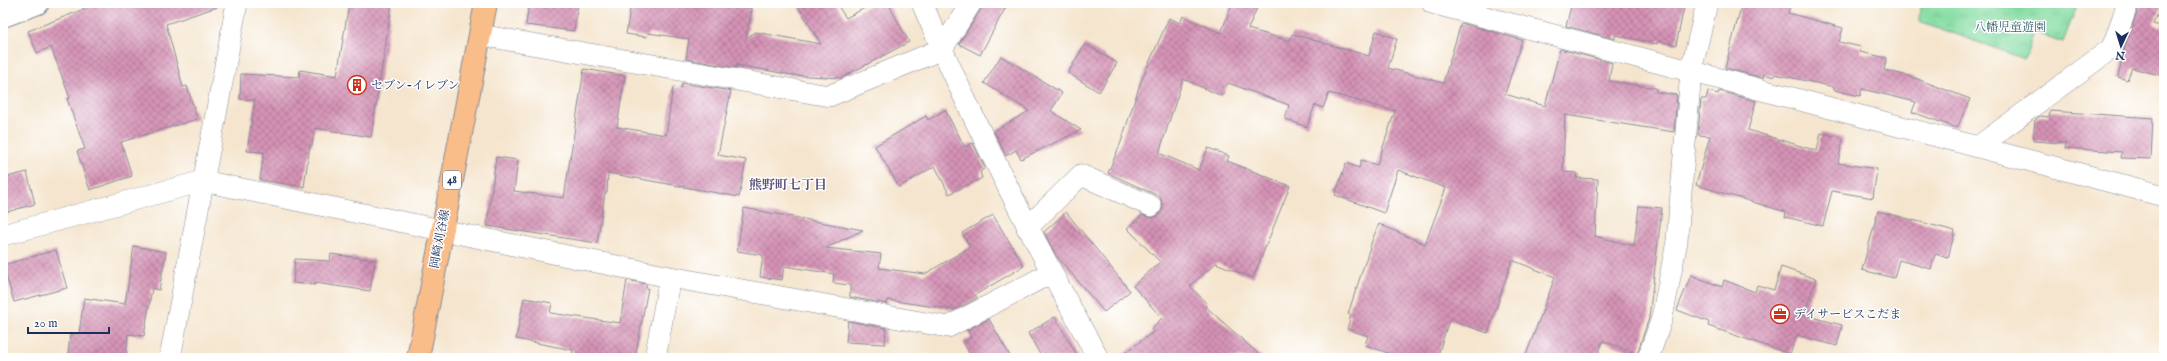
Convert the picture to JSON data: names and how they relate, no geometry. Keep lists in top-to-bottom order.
{
  "streets": {
    "main road": ["48", "岡崎刈谷線"]
  },
  "districts": ["熊野町七丁目"],
  "parks": ["八幡児童遊園"],
  "places": {
    "building": ["セブン-イレブン"],
    "office": ["デイサービスこだま"]
  },
  "scale_bar": "20 m",
  "north": "bottom"
}
